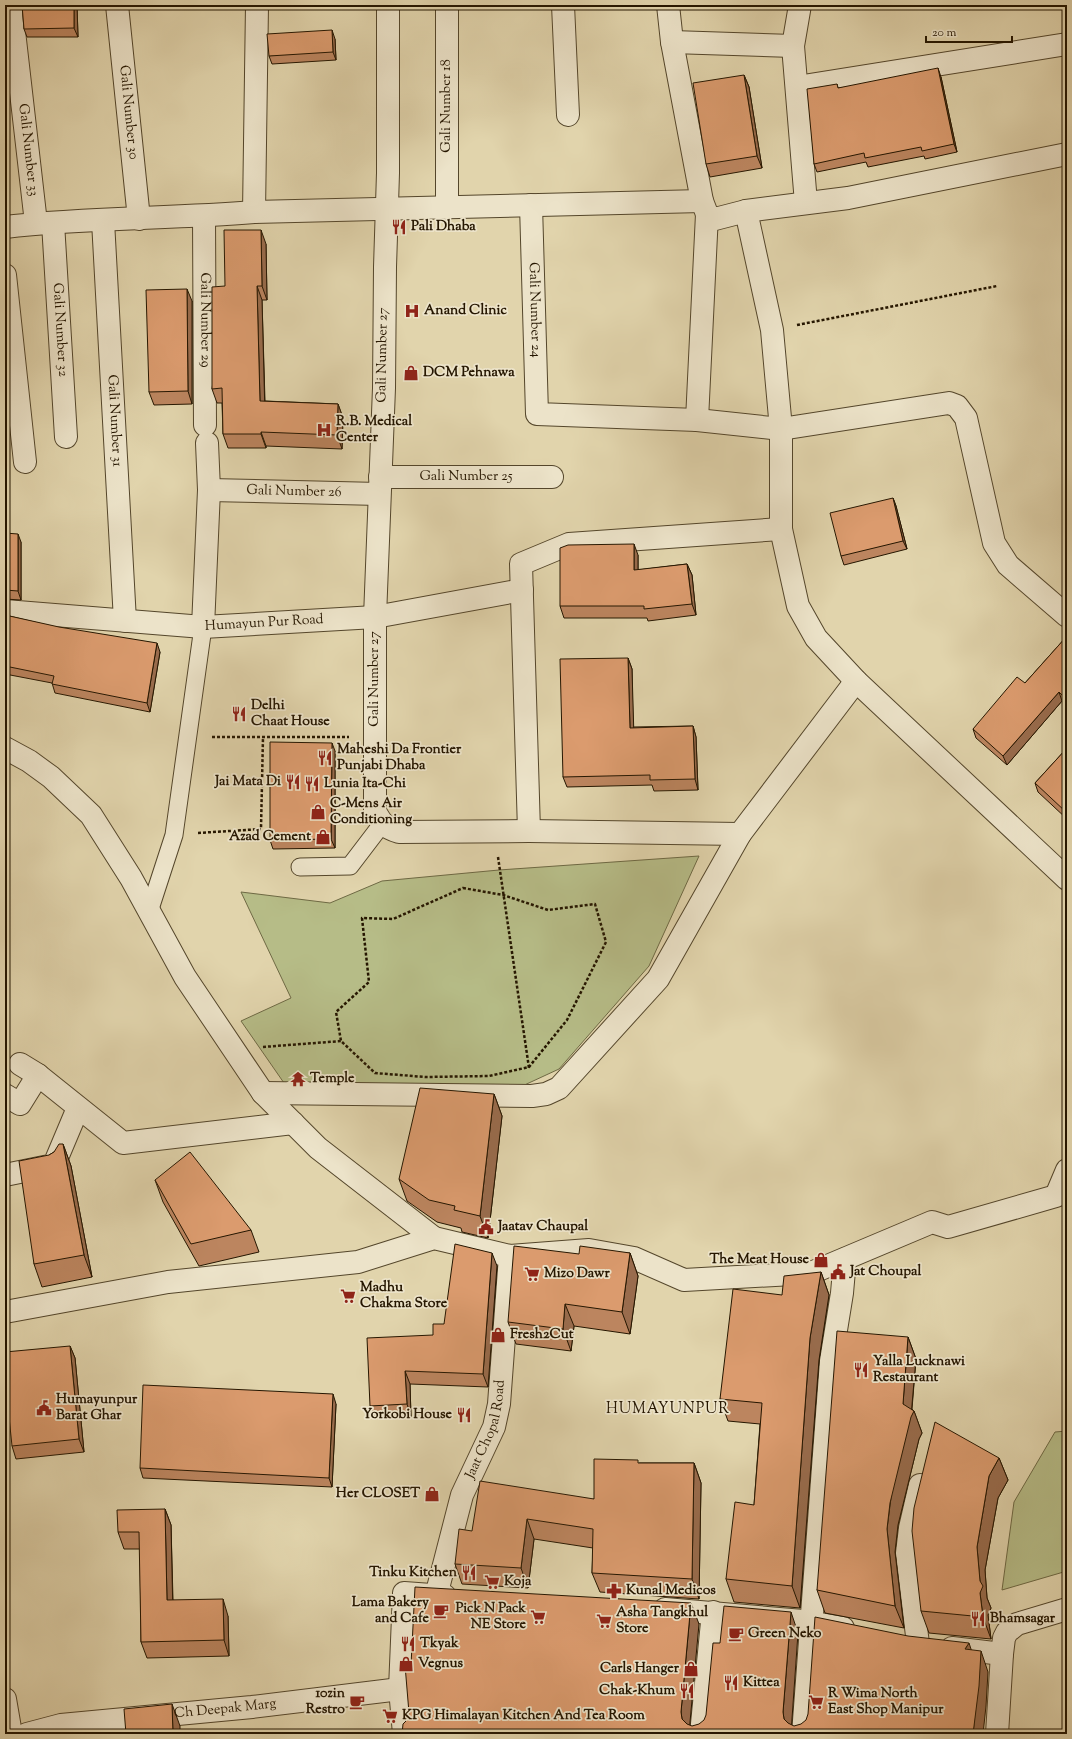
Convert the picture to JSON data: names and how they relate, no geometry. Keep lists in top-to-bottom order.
{
  "streets": {
    "street": [
      "Gali Number 18",
      "Gali Number 30",
      "Gali Number 33",
      "Gali Number 24",
      "Gali Number 29",
      "Gali Number 32",
      "Gali Number 27",
      "Gali Number 31",
      "Gali Number 25",
      "Gali Number 26",
      "Humayun Pur Road",
      "Jaat Chopal Road",
      "Ch Deepak Marg"
    ]
  },
  "crossings": [
    ["Gali Number 33", "Gali Number 32"],
    ["Gali Number 29", "Gali Number 26"],
    ["Gali Number 27", "Gali Number 25"],
    ["Gali Number 27", "Gali Number 26"],
    ["Gali Number 27", "Humayun Pur Road"],
    ["Gali Number 31", "Humayun Pur Road"],
    ["Gali Number 25", "Gali Number 26"]
  ],
  "districts": ["HUMAYUNPUR"],
  "places": {
    "restaurant": [
      "Pali Dhaba",
      "Delhi Chaat House",
      "Maheshi Da Frontier Punjabi Dhaba",
      "Jai Mata Di",
      "Lunia Ita-Chi",
      "Yalla Lucknawi Restaurant",
      "Yorkobi House",
      "Tinku Kitchen",
      "Bhamsagar",
      "Tkyak",
      "Kittea",
      "Chak-Khum"
    ],
    "hospital": ["Anand Clinic", "R.B. Medical Center"],
    "shop": [
      "DCM Pehnawa",
      "C-Mens Air Conditioning",
      "Azad Cement",
      "The Meat House",
      "Fresh2Cut",
      "Her CLOSET",
      "Vegnus",
      "Carls Hanger"
    ],
    "temple": ["Temple"],
    "public building": ["Jaatav Chaupal", "Jat Choupal", "Humayunpur Barat Ghar"],
    "supermarket": [
      "Mizo Dawr",
      "Madhu Chakma Store",
      "Koja",
      "Pick N Pack NE Store",
      "Asha Tangkhul Store",
      "R Wima North East Shop Manipur",
      "KPG Himalayan Kitchen And Tea Room"
    ],
    "pharmacy": ["Kunal Medicos"],
    "cafe": ["Lama Bakery and Cafe", "Green Neko", "10zin Restro"]
  },
  "scale_bar": "20 m"
}
